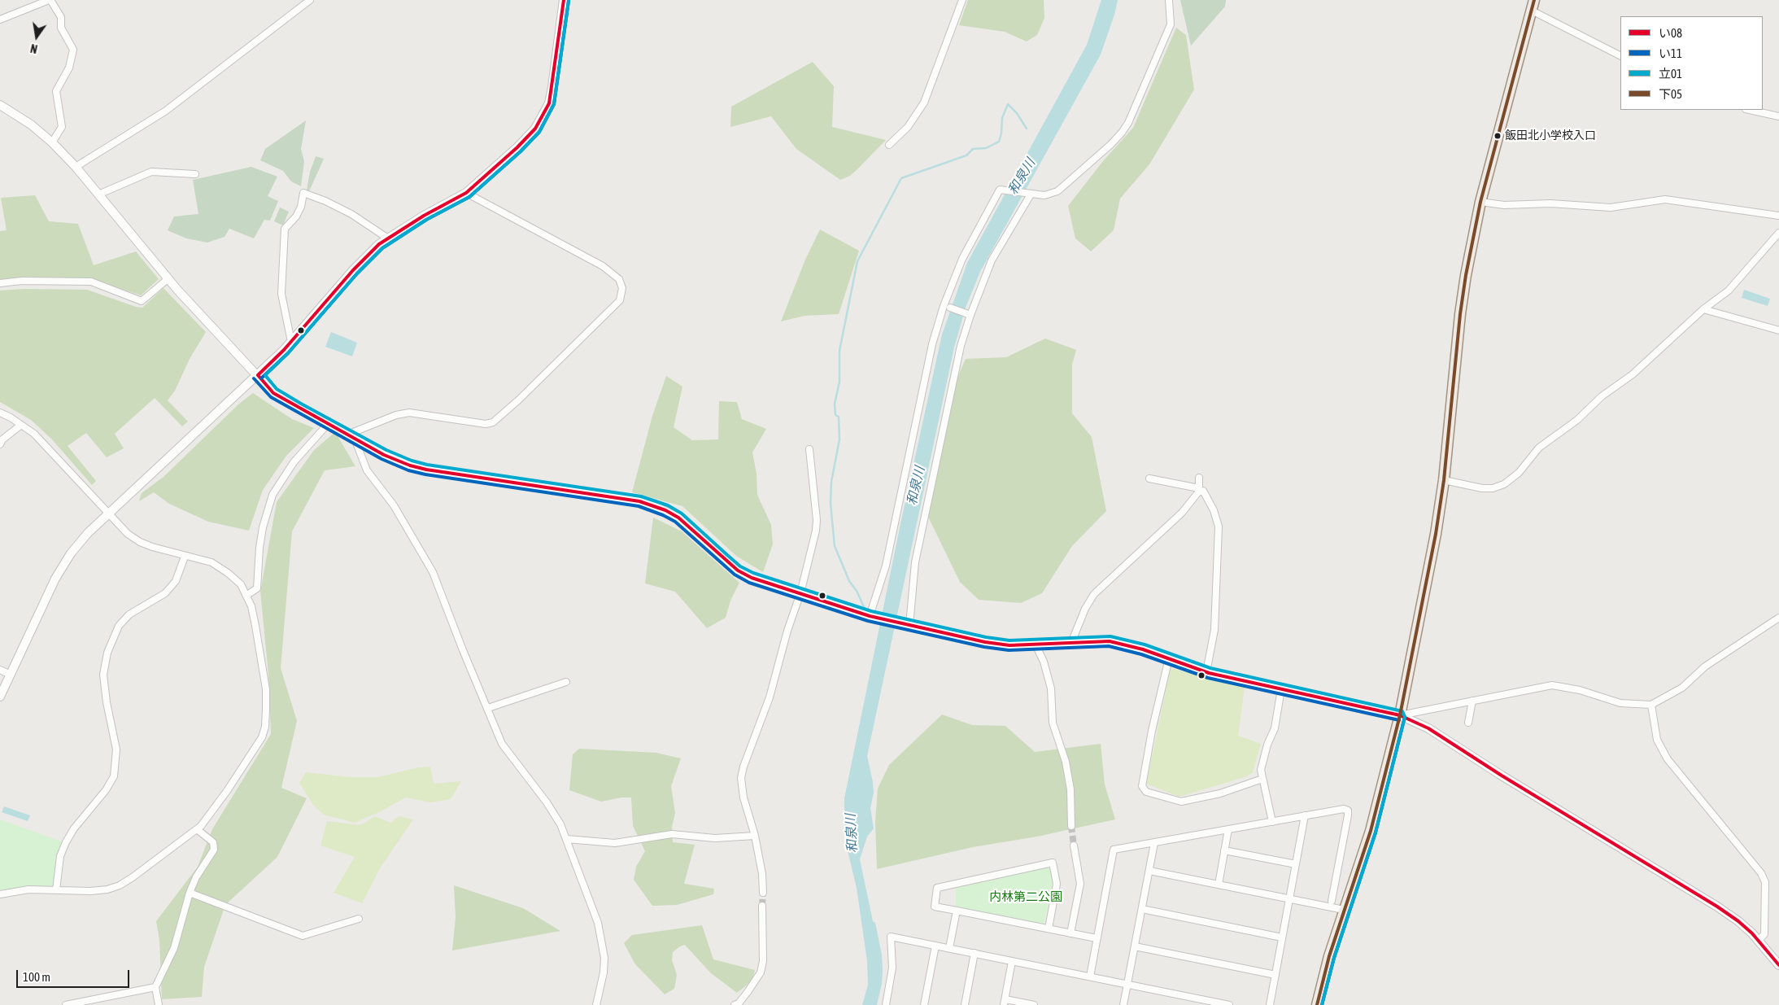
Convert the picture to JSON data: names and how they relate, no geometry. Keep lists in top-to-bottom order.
{
  "water": ["和泉川"],
  "parks": ["内林第二公園"],
  "places": ["飯田北小学校入口"],
  "lines": [
    "transit line い08",
    "transit line 下05",
    "transit line い11",
    "transit line 立01"
  ],
  "legend": [
    "い08",
    "い11",
    "立01",
    "下05"
  ],
  "scale_bar": "100 m",
  "north": "bottom"
}
